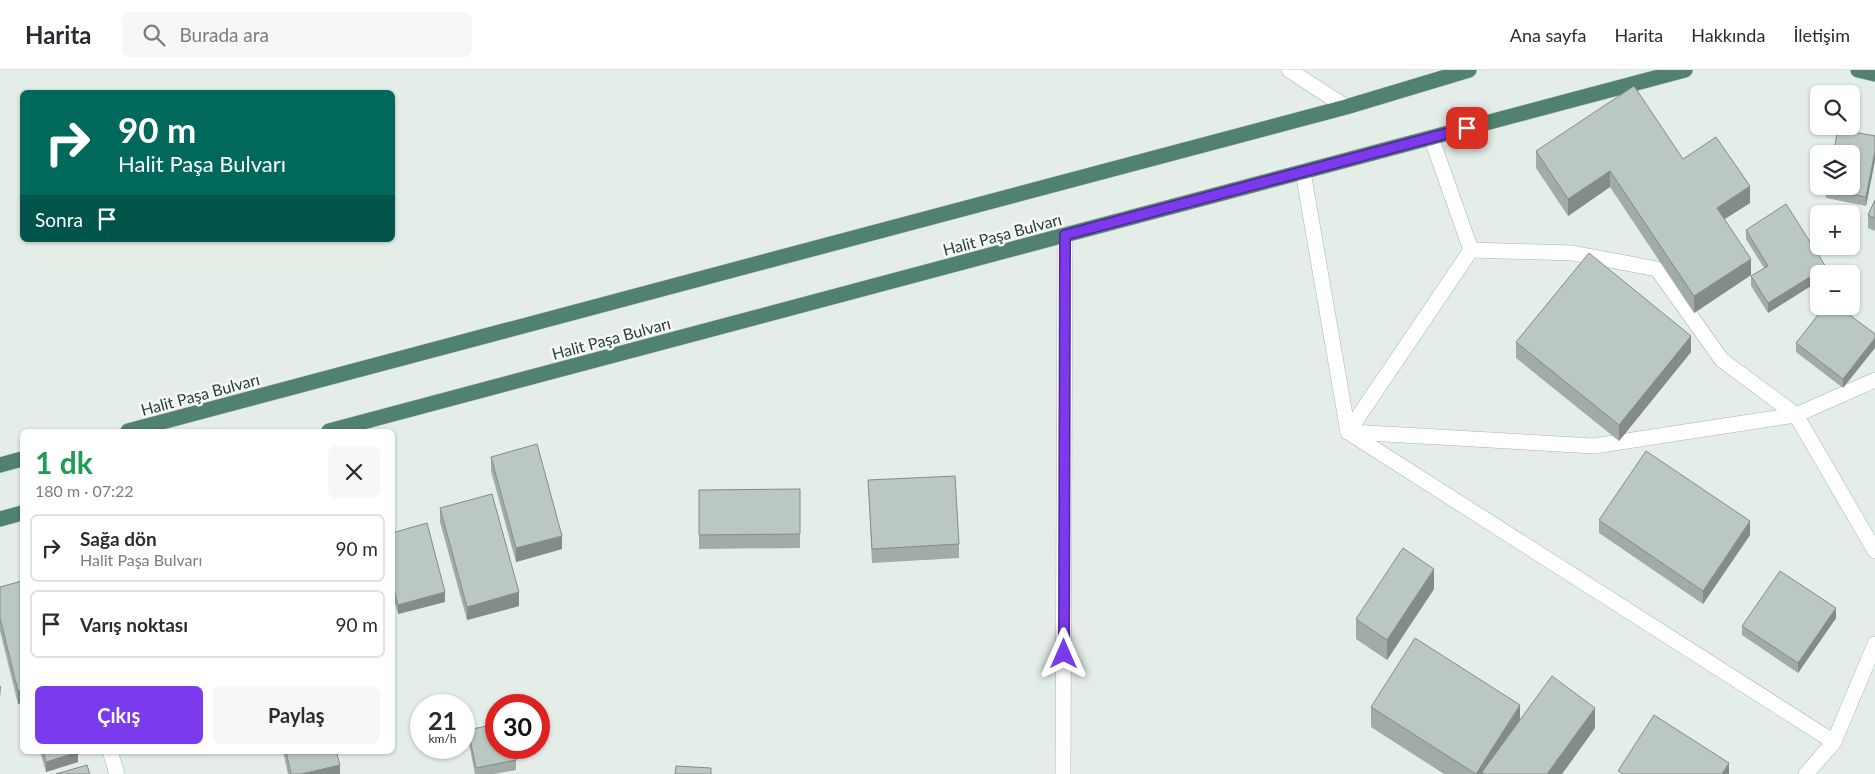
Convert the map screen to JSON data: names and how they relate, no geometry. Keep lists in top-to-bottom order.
{
  "streets": {
    "highway": ["Halit Paşa Bulvarı"]
  },
  "page": {
    "header": "Harita",
    "search": "Burada ara",
    "nav": [
      "Ana sayfa",
      "Harita",
      "Hakkında",
      "İletişim"
    ],
    "map_buttons": ["+", "−"],
    "turn": ["90 m", "Halit Paşa Bulvarı"],
    "then": "Sonra",
    "heading": ["1 dk", "180 m · 07:22"],
    "list": [
      {
        "name": "Sağa dön",
        "note": "Halit Paşa Bulvarı",
        "value": "90 m"
      },
      {
        "name": "Varış noktası",
        "value": "90 m"
      }
    ],
    "buttons": ["Çıkış", "Paylaş"],
    "speed": "21 km/h",
    "limit": "30"
  }
}
